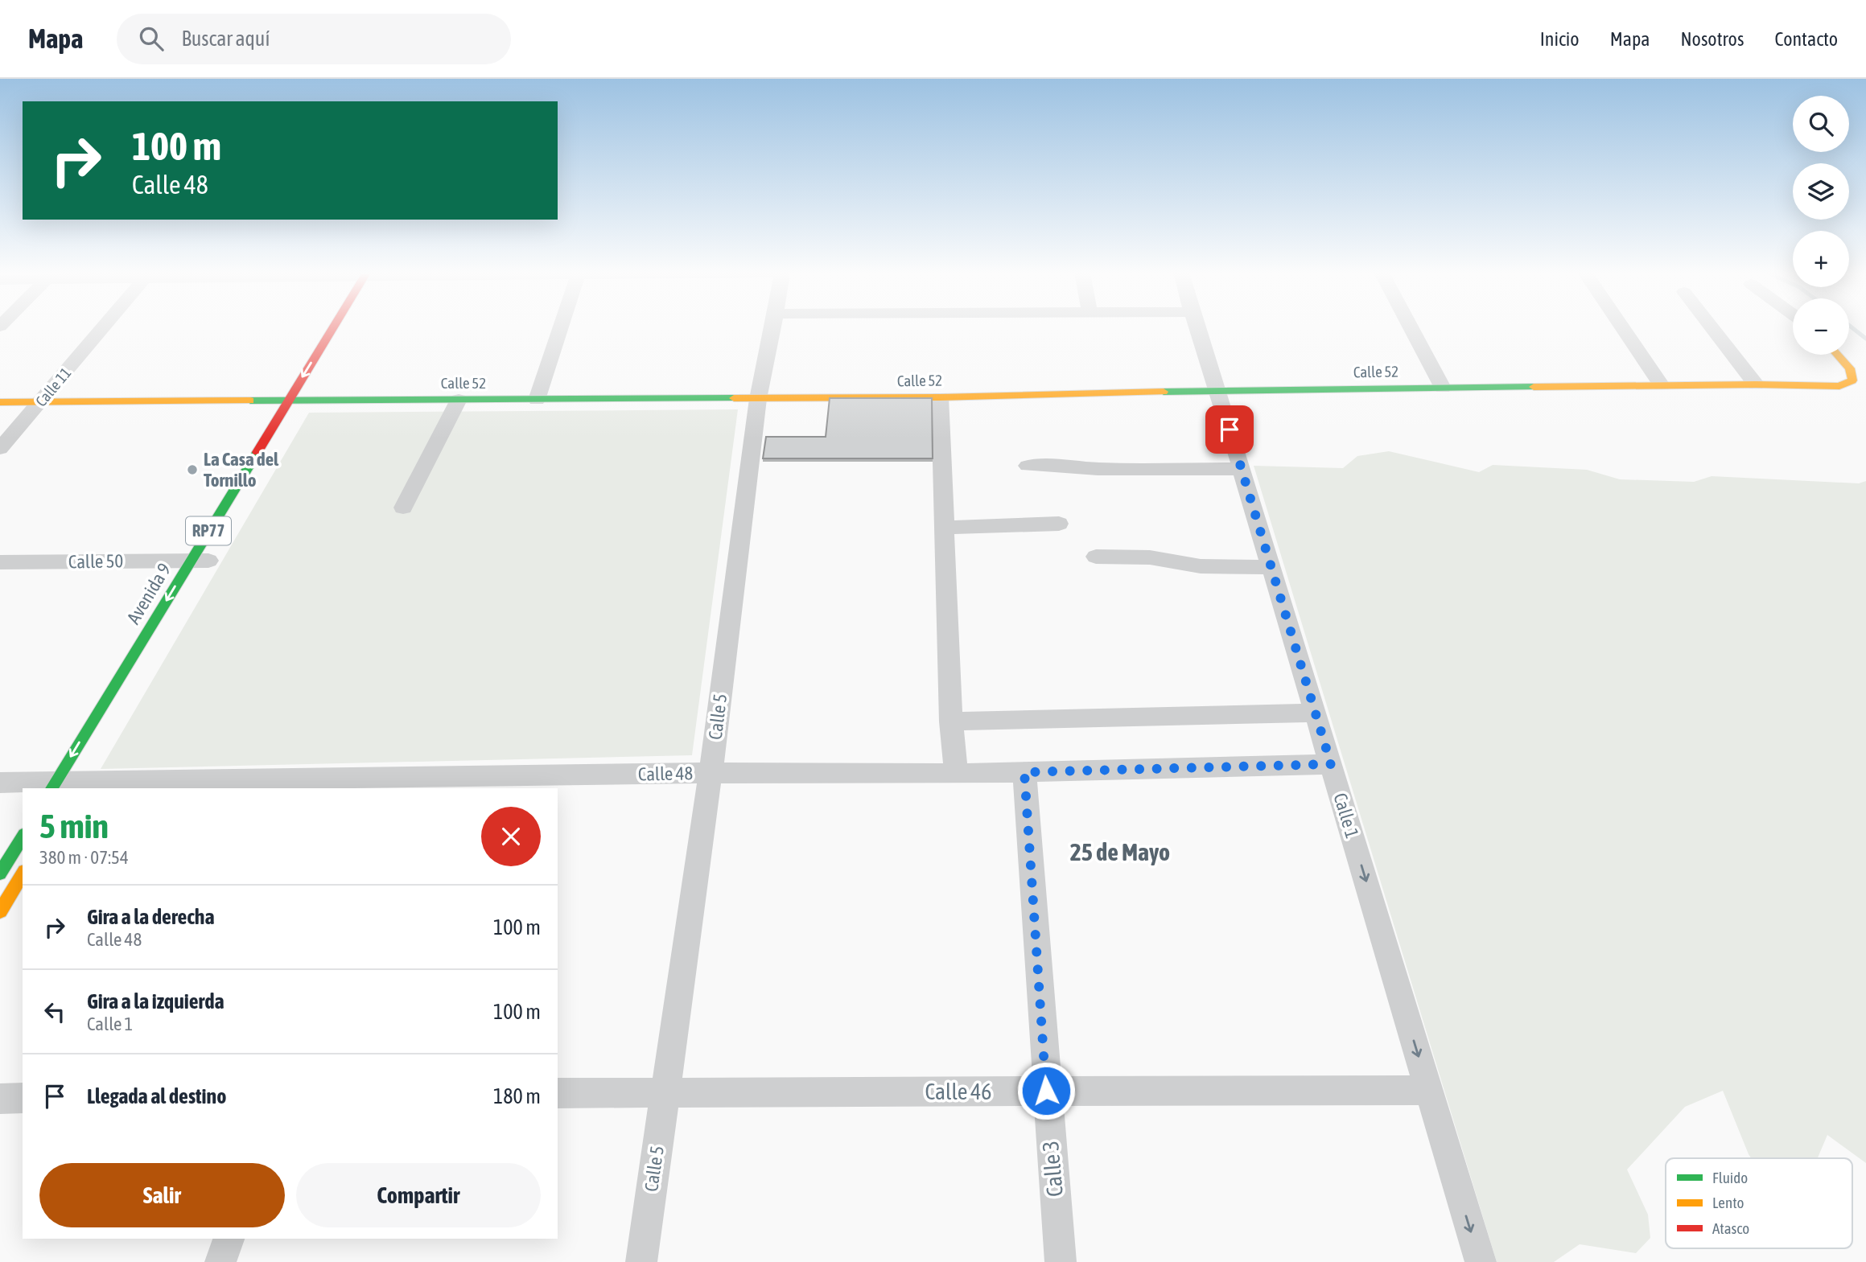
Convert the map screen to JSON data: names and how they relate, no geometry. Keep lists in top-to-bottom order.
{
  "streets": {
    "street": [
      "Calle 52",
      "Calle 11",
      "RP77",
      "Calle 50",
      "Avenida 9",
      "Calle 5",
      "Calle 48",
      "Calle 1",
      "Calle 46",
      "Calle 3"
    ]
  },
  "crossings": [
    ["Calle 52", "Calle 11"],
    ["Calle 52", "Avenida 9"],
    ["Calle 52", "Calle 5"],
    ["Calle 52", "Calle 1"],
    ["Calle 50", "Avenida 9"],
    ["Avenida 9", "Calle 48"],
    ["Calle 5", "Calle 48"],
    ["Calle 5", "Calle 46"],
    ["Calle 48", "Calle 1"],
    ["Calle 48", "Calle 3"],
    ["Calle 1", "Calle 46"],
    ["Calle 46", "Calle 3"]
  ],
  "one_way": ["Avenida 9", "Calle 1"],
  "districts": ["25 de Mayo"],
  "places": ["La Casa del Tornillo"],
  "legend": ["Fluido", "Lento", "Atasco"],
  "page": {
    "header": "Mapa",
    "search": "Buscar aquí",
    "nav": [
      "Inicio",
      "Mapa",
      "Nosotros",
      "Contacto"
    ],
    "map_buttons": ["+", "−"],
    "turn": ["100 m", "Calle 48"],
    "heading": ["5 min", "380 m · 07:54"],
    "list": [
      {
        "name": "Gira a la derecha",
        "note": "Calle 48",
        "value": "100 m"
      },
      {
        "name": "Gira a la izquierda",
        "note": "Calle 1",
        "value": "100 m"
      },
      {
        "name": "Llegada al destino",
        "value": "180 m"
      }
    ],
    "buttons": ["Salir", "Compartir"]
  }
}
